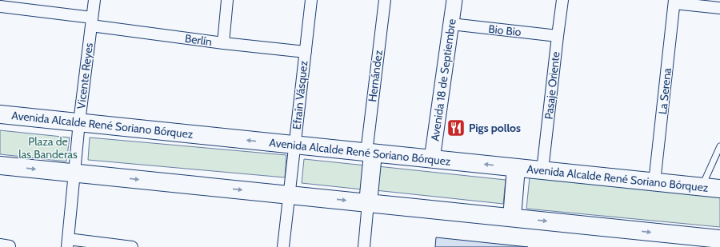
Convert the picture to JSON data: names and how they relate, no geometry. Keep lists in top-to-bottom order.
{
  "streets": {
    "main road": ["Avenida Alcalde René Soriano Bórquez"],
    "street": [
      "Bio Bio",
      "Berlín",
      "Vicente Reyes",
      "Hernández",
      "Avenida 18 de Septiembre",
      "Pasaje Oriente",
      "La Serena",
      "Efraín Vásquez"
    ]
  },
  "crossings": [
    ["Bio Bio", "Avenida 18 de Septiembre"],
    ["Bio Bio", "Pasaje Oriente"],
    ["Berlín", "Vicente Reyes"],
    ["Berlín", "Efraín Vásquez"],
    ["Vicente Reyes", "Avenida Alcalde René Soriano Bórquez"],
    ["Hernández", "Avenida Alcalde René Soriano Bórquez"],
    ["Avenida 18 de Septiembre", "Avenida Alcalde René Soriano Bórquez"],
    ["Pasaje Oriente", "Avenida Alcalde René Soriano Bórquez"],
    ["La Serena", "Avenida Alcalde René Soriano Bórquez"],
    ["Efraín Vásquez", "Avenida Alcalde René Soriano Bórquez"]
  ],
  "parks": ["Plaza de las Banderas"],
  "places": {
    "restaurant": ["Pigs pollos"]
  }
}
